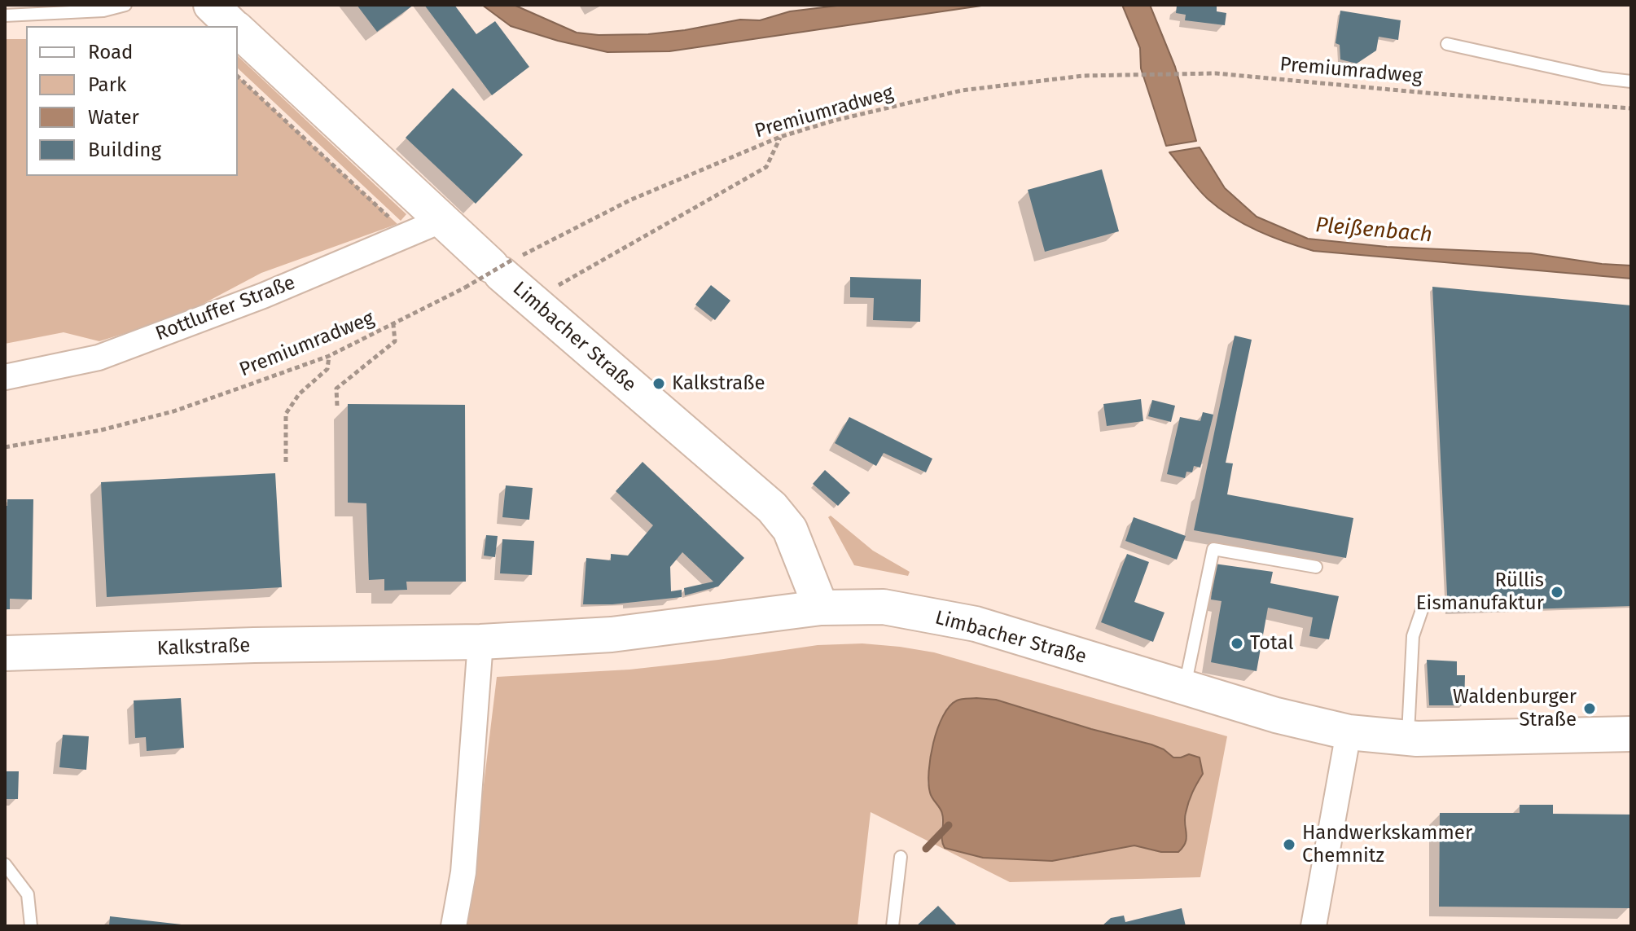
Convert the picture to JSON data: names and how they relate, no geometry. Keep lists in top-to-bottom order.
{
  "streets": {
    "main road": ["Limbacher Straße", "Kalkstraße"],
    "street": ["Rottluffer Straße"],
    "path": ["Premiumradweg"]
  },
  "crossings": [
    ["Premiumradweg", "Limbacher Straße"],
    ["Rottluffer Straße", "Limbacher Straße"],
    ["Limbacher Straße", "Kalkstraße"]
  ],
  "water": ["Pleißenbach"],
  "places": [
    "Kalkstraße",
    "Rüllis Eismanufaktur",
    "Total",
    "Waldenburger Straße",
    "Handwerkskammer Chemnitz"
  ],
  "legend": [
    "Road",
    "Park",
    "Water",
    "Building"
  ]
}
